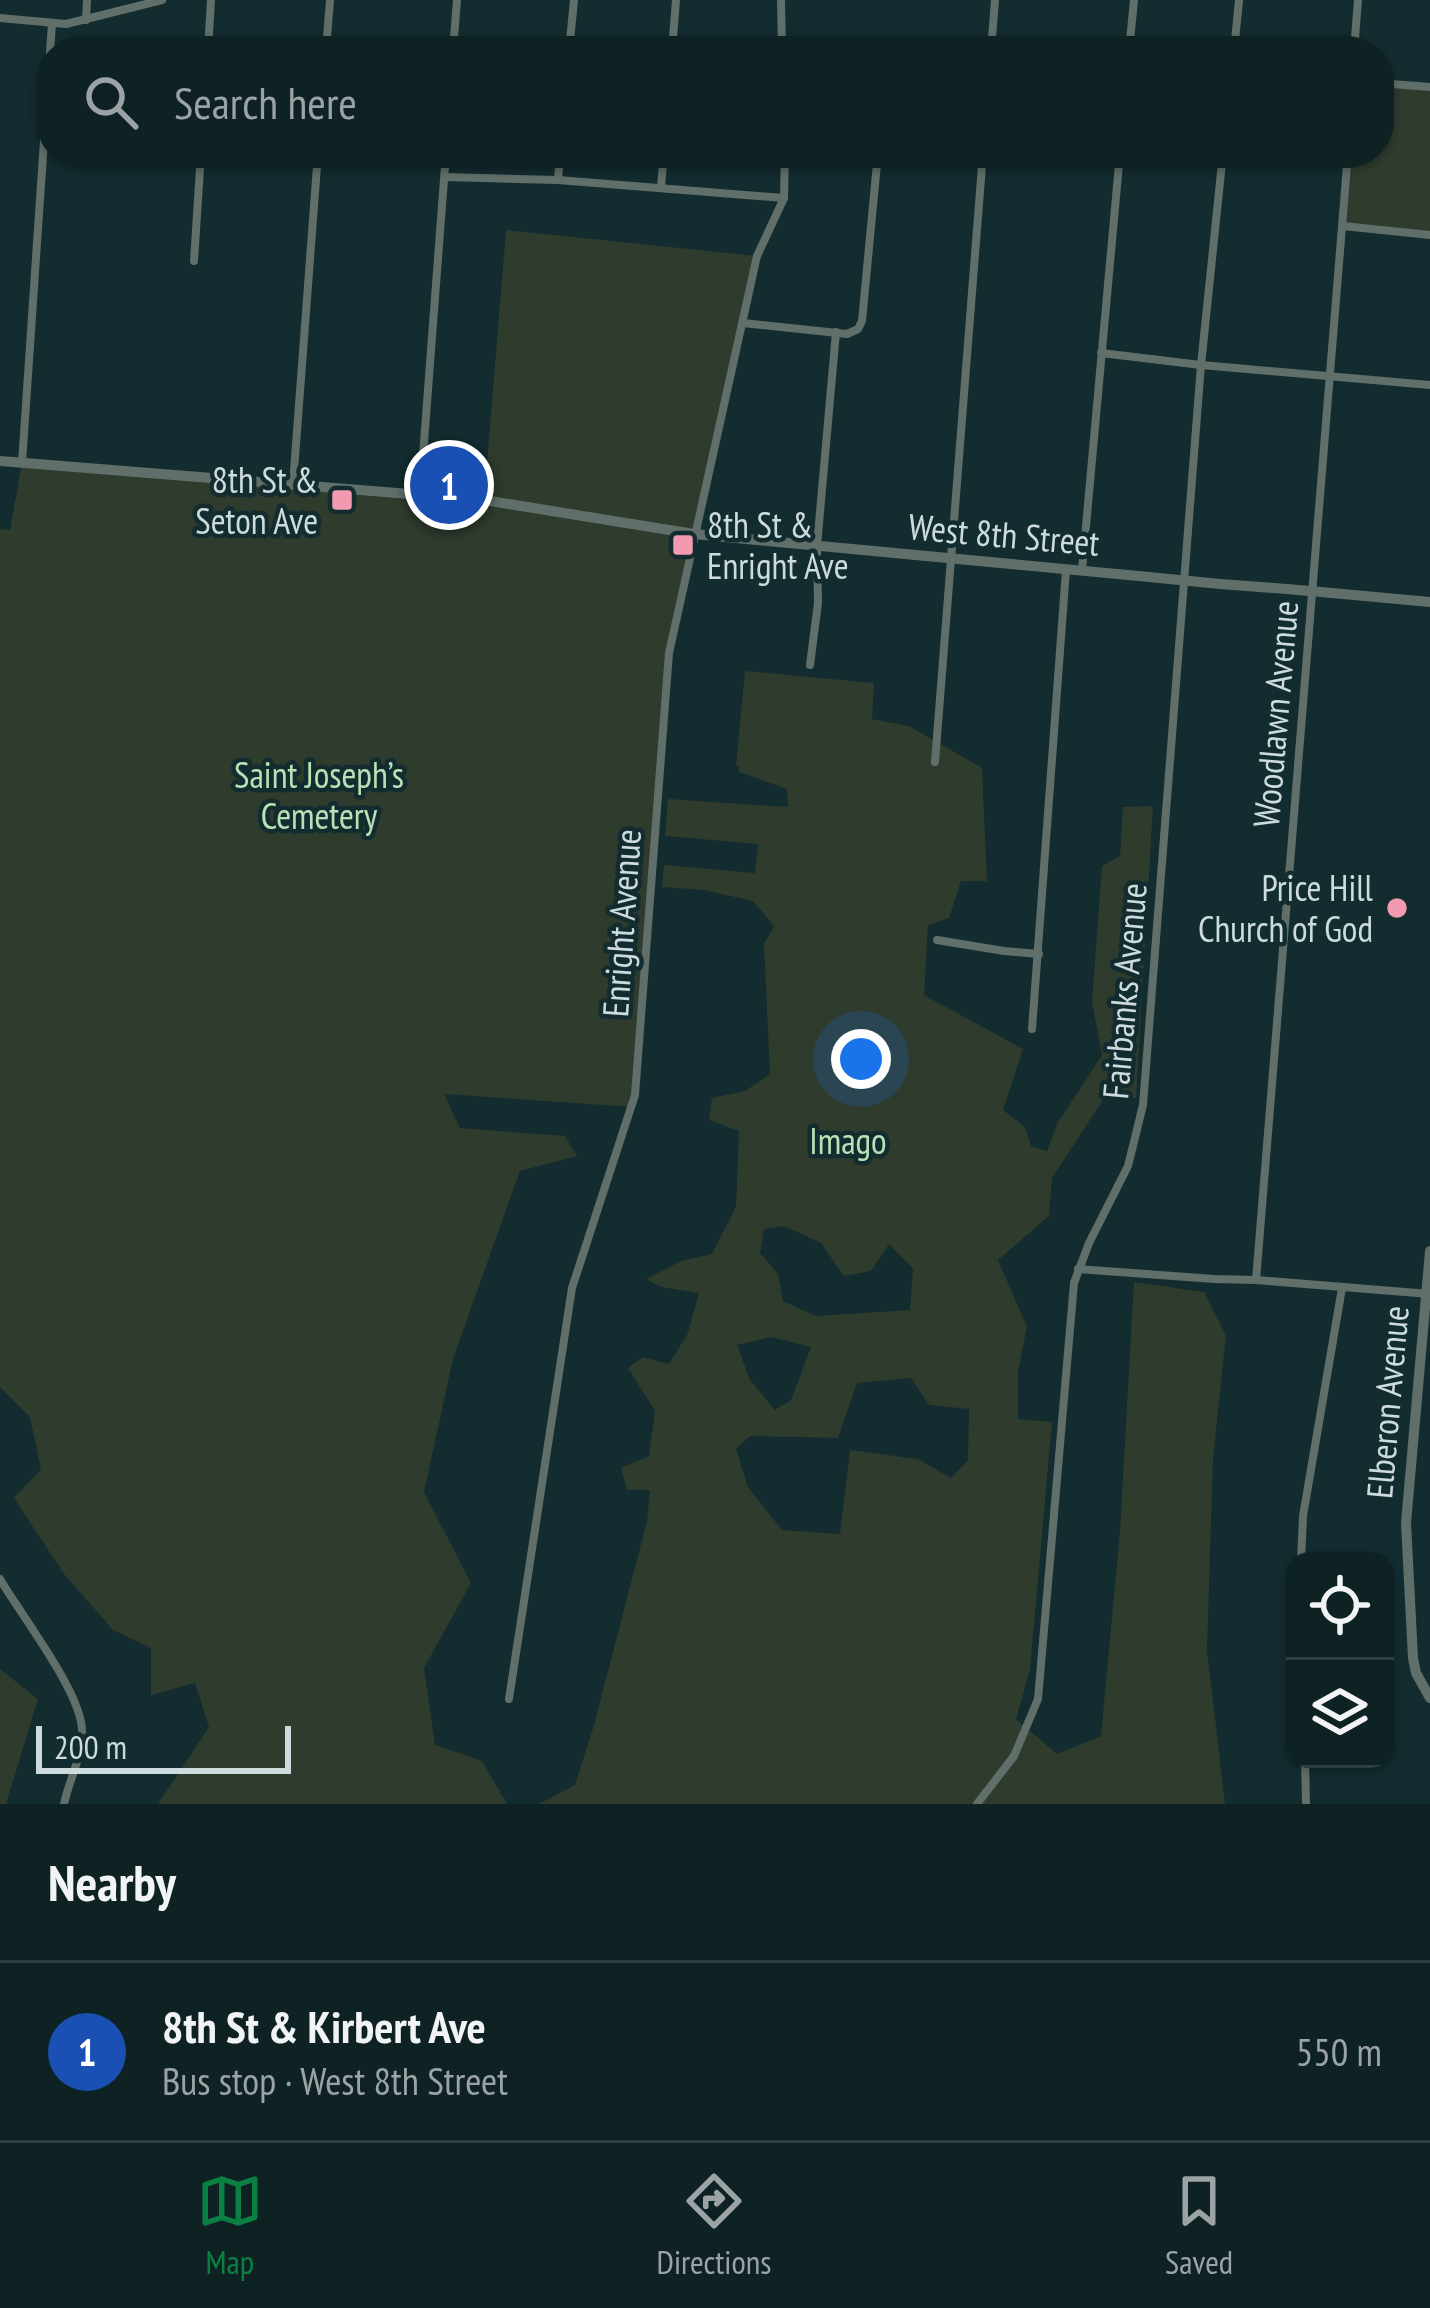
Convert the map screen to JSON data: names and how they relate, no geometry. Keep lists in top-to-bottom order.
{
  "streets": {
    "street": [
      "West 8th Street",
      "Woodlawn Avenue",
      "Enright Avenue",
      "Fairbanks Avenue",
      "Elberon Avenue"
    ]
  },
  "crossings": [
    ["West 8th Street", "Enright Avenue"]
  ],
  "parks": ["Saint Joseph’s Cemetery", "Imago"],
  "places": {
    "transit": ["8th St & Seton Ave", "8th St & Enright Ave"],
    "other": ["Price Hill Church of God"]
  },
  "scale_bar": "200 m",
  "page": {
    "search": "Search here",
    "pins": "1",
    "scale": "200 m",
    "heading": "Nearby",
    "list": [
      {
        "mark": "1",
        "name": "8th St & Kirbert Ave",
        "note": "Bus stop · West 8th Street",
        "value": "550 m"
      }
    ],
    "nav": ["Map", "Directions", "Saved"]
  }
}
